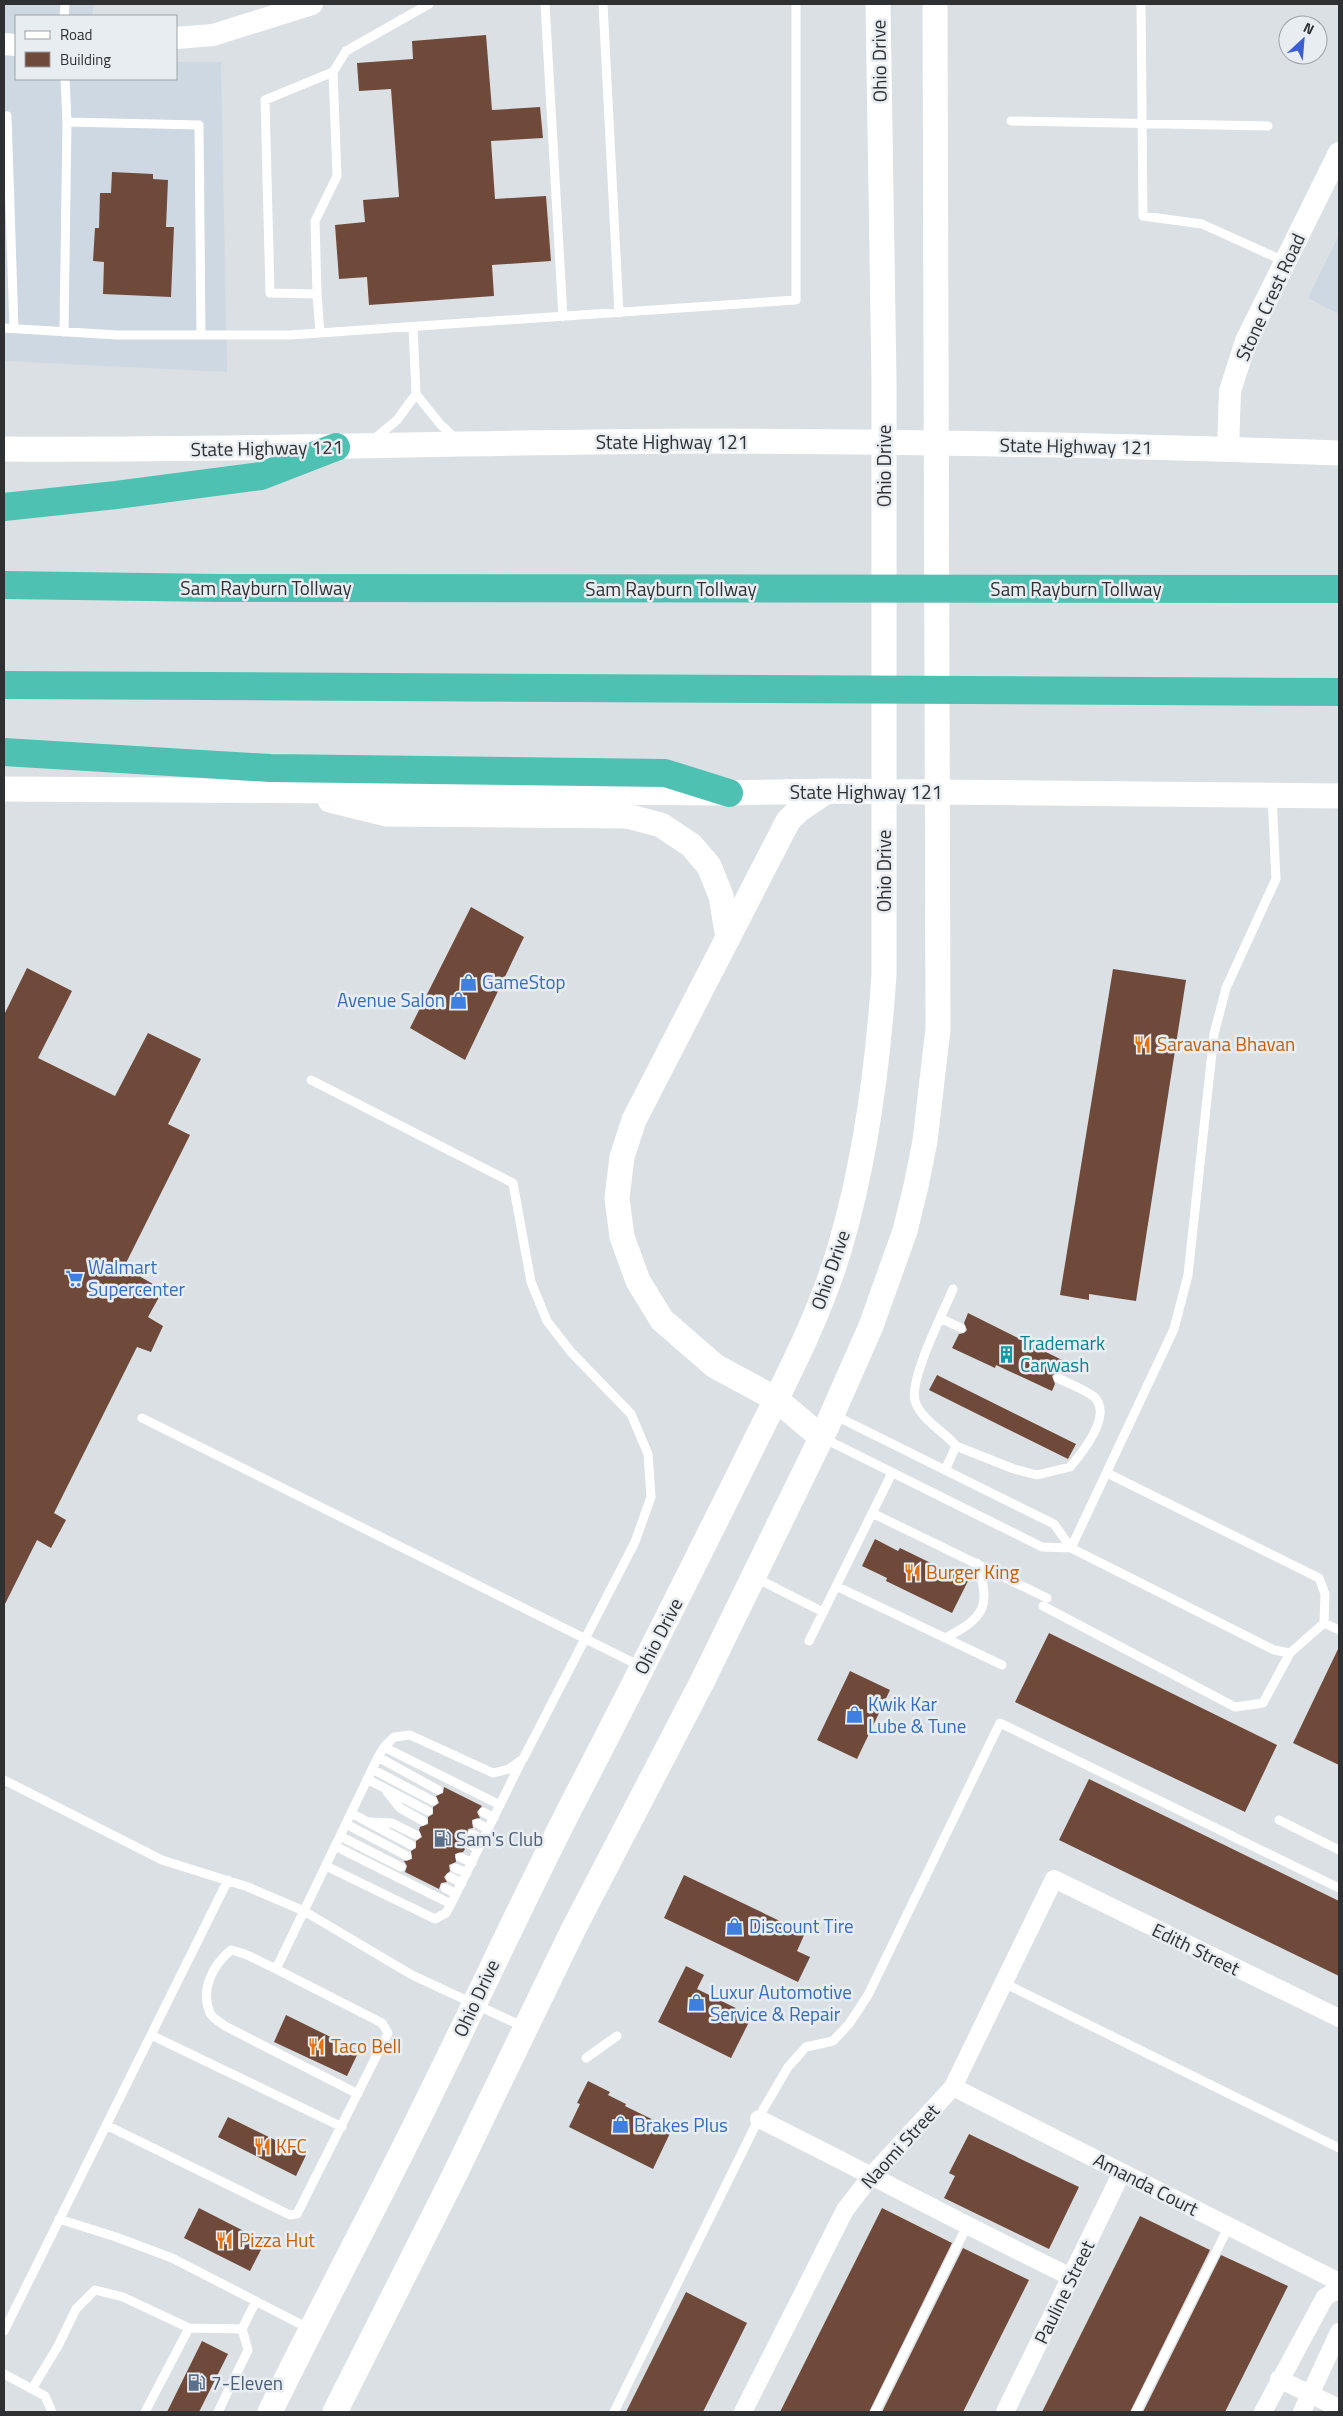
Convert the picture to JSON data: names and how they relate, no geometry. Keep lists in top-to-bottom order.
{
  "streets": {
    "highway": ["Sam Rayburn Tollway"],
    "main road": ["Ohio Drive", "State Highway 121"],
    "street": [
      "Stone Crest Road",
      "Edith Street",
      "Naomi Street",
      "Amanda Court",
      "Pauline Street"
    ]
  },
  "crossings": [
    ["Stone Crest Road", "State Highway 121"],
    ["Edith Street", "Naomi Street"],
    ["Naomi Street", "Amanda Court"],
    ["Amanda Court", "Pauline Street"]
  ],
  "places": {
    "shop": [
      "GameStop",
      "Avenue Salon",
      "Kwik Kar Lube & Tune",
      "Discount Tire",
      "Luxur Automotive Service & Repair",
      "Brakes Plus"
    ],
    "restaurant": [
      "Saravana Bhavan",
      "Burger King",
      "Taco Bell",
      "KFC",
      "Pizza Hut"
    ],
    "supermarket": ["Walmart Supercenter"],
    "building": ["Trademark Carwash"],
    "fuel station": ["Sam's Club", "7-Eleven"]
  },
  "legend": ["Road", "Building"],
  "north": "top right"
}
